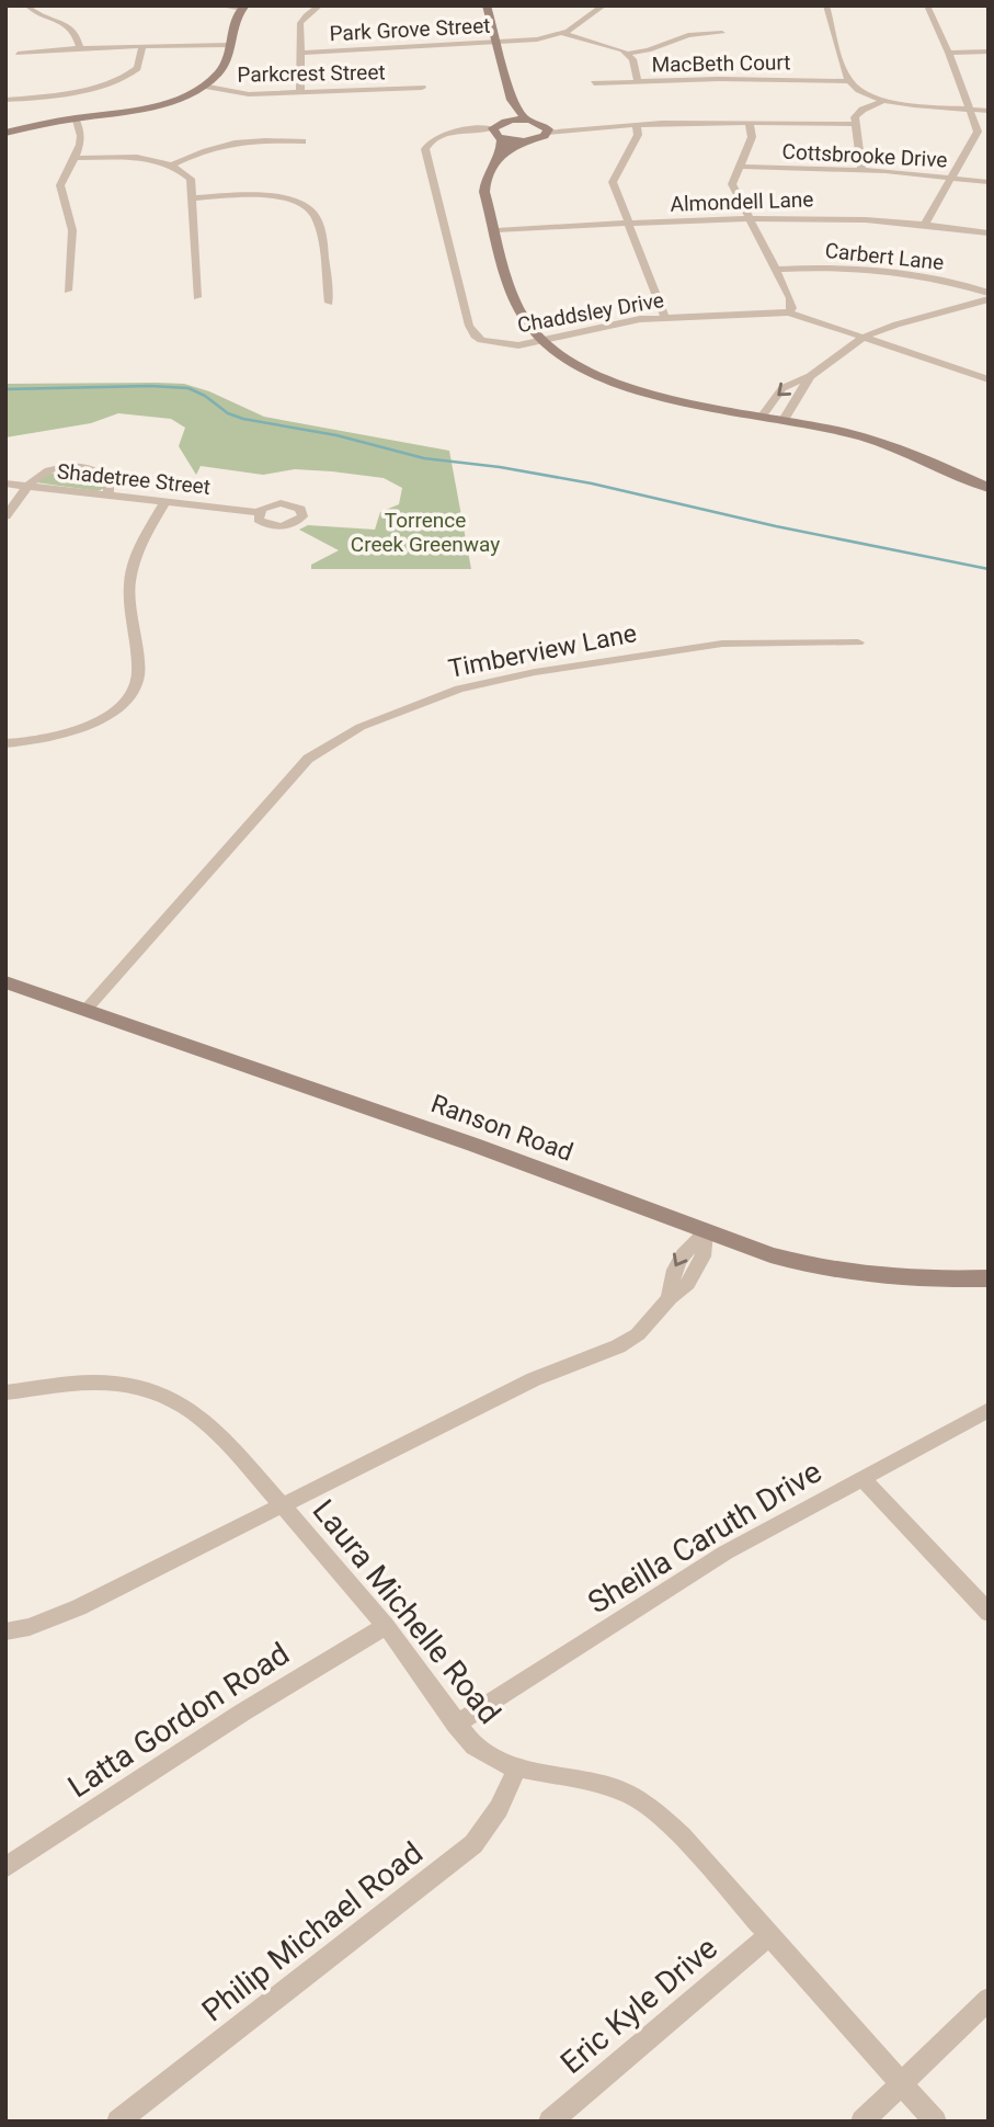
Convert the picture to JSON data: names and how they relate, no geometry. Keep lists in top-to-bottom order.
{
  "streets": {
    "street": [
      "Park Grove Street",
      "MacBeth Court",
      "Parkcrest Street",
      "Cottsbrooke Drive",
      "Almondell Lane",
      "Carbert Lane",
      "Chaddsley Drive",
      "Shadetree Street",
      "Timberview Lane",
      "Ranson Road",
      "Sheilla Caruth Drive",
      "Laura Michelle Road",
      "Latta Gordon Road",
      "Philip Michael Road",
      "Eric Kyle Drive"
    ]
  },
  "crossings": [
    ["Timberview Lane", "Ranson Road"],
    ["Sheilla Caruth Drive", "Laura Michelle Road"],
    ["Laura Michelle Road", "Latta Gordon Road"],
    ["Laura Michelle Road", "Philip Michael Road"],
    ["Laura Michelle Road", "Eric Kyle Drive"]
  ],
  "parks": ["Torrence Creek Greenway"]
}
